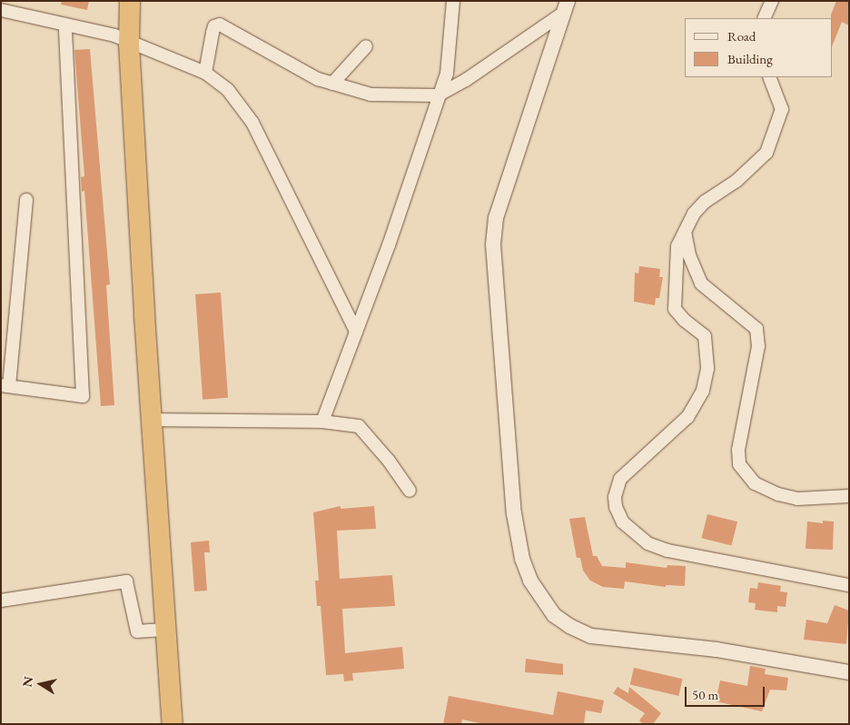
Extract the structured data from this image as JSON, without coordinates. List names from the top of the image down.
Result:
{
  "legend": ["Road", "Building"],
  "scale_bar": "50 m",
  "north": "left"
}
